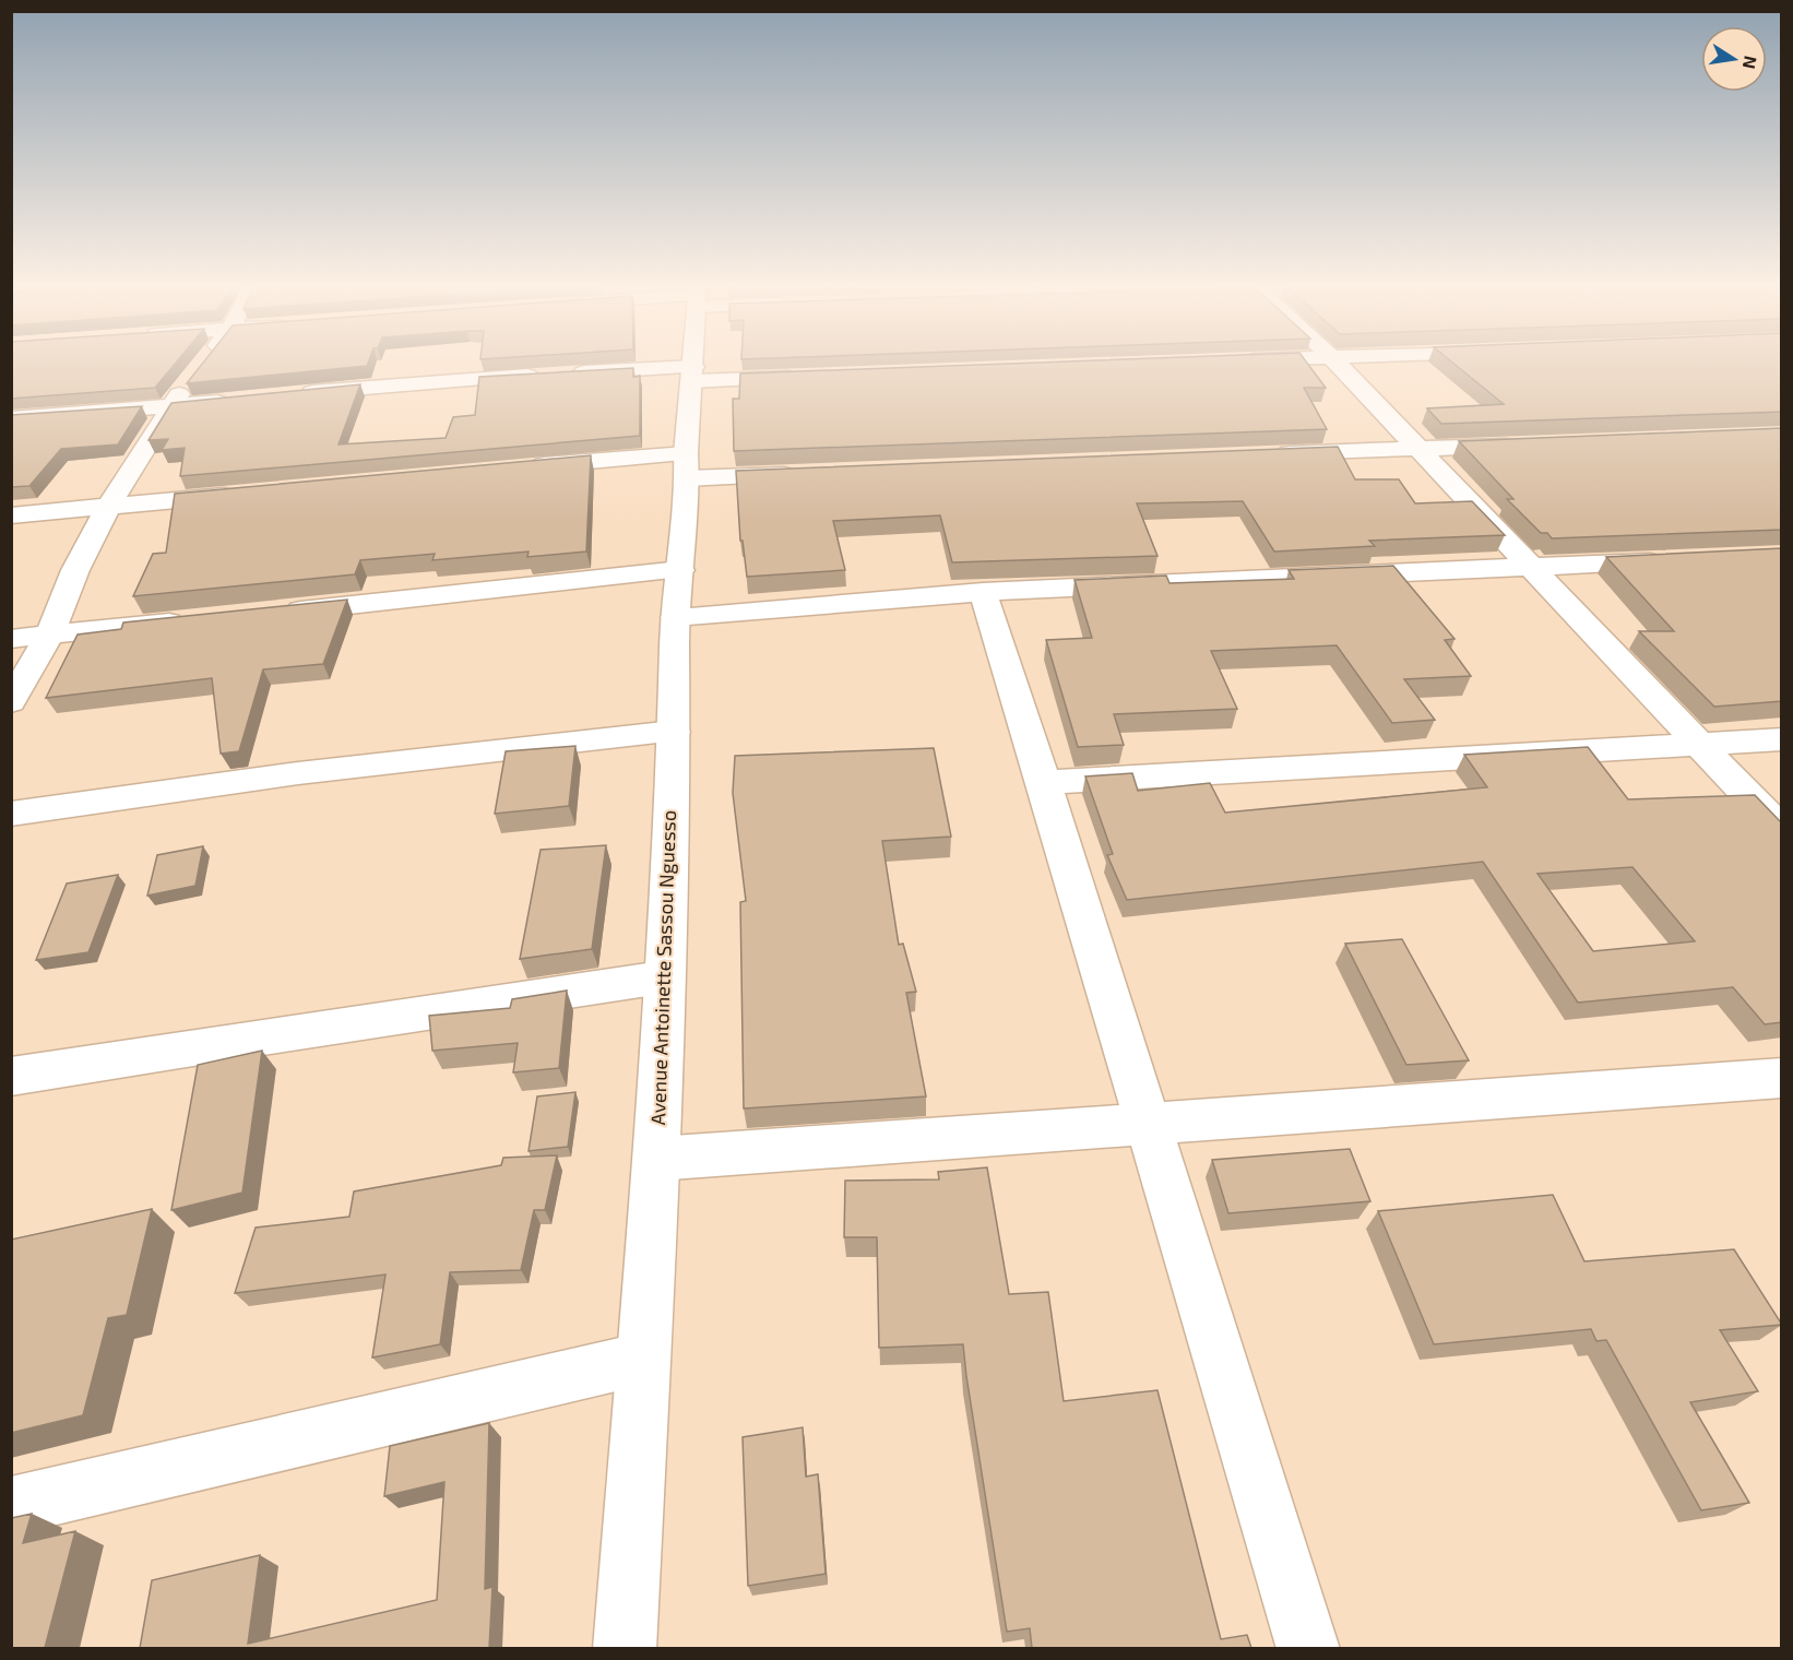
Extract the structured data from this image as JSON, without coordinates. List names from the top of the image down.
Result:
{
  "streets": {
    "street": ["Avenue Antoinette Sassou Nguesso"]
  },
  "north": "right"
}
